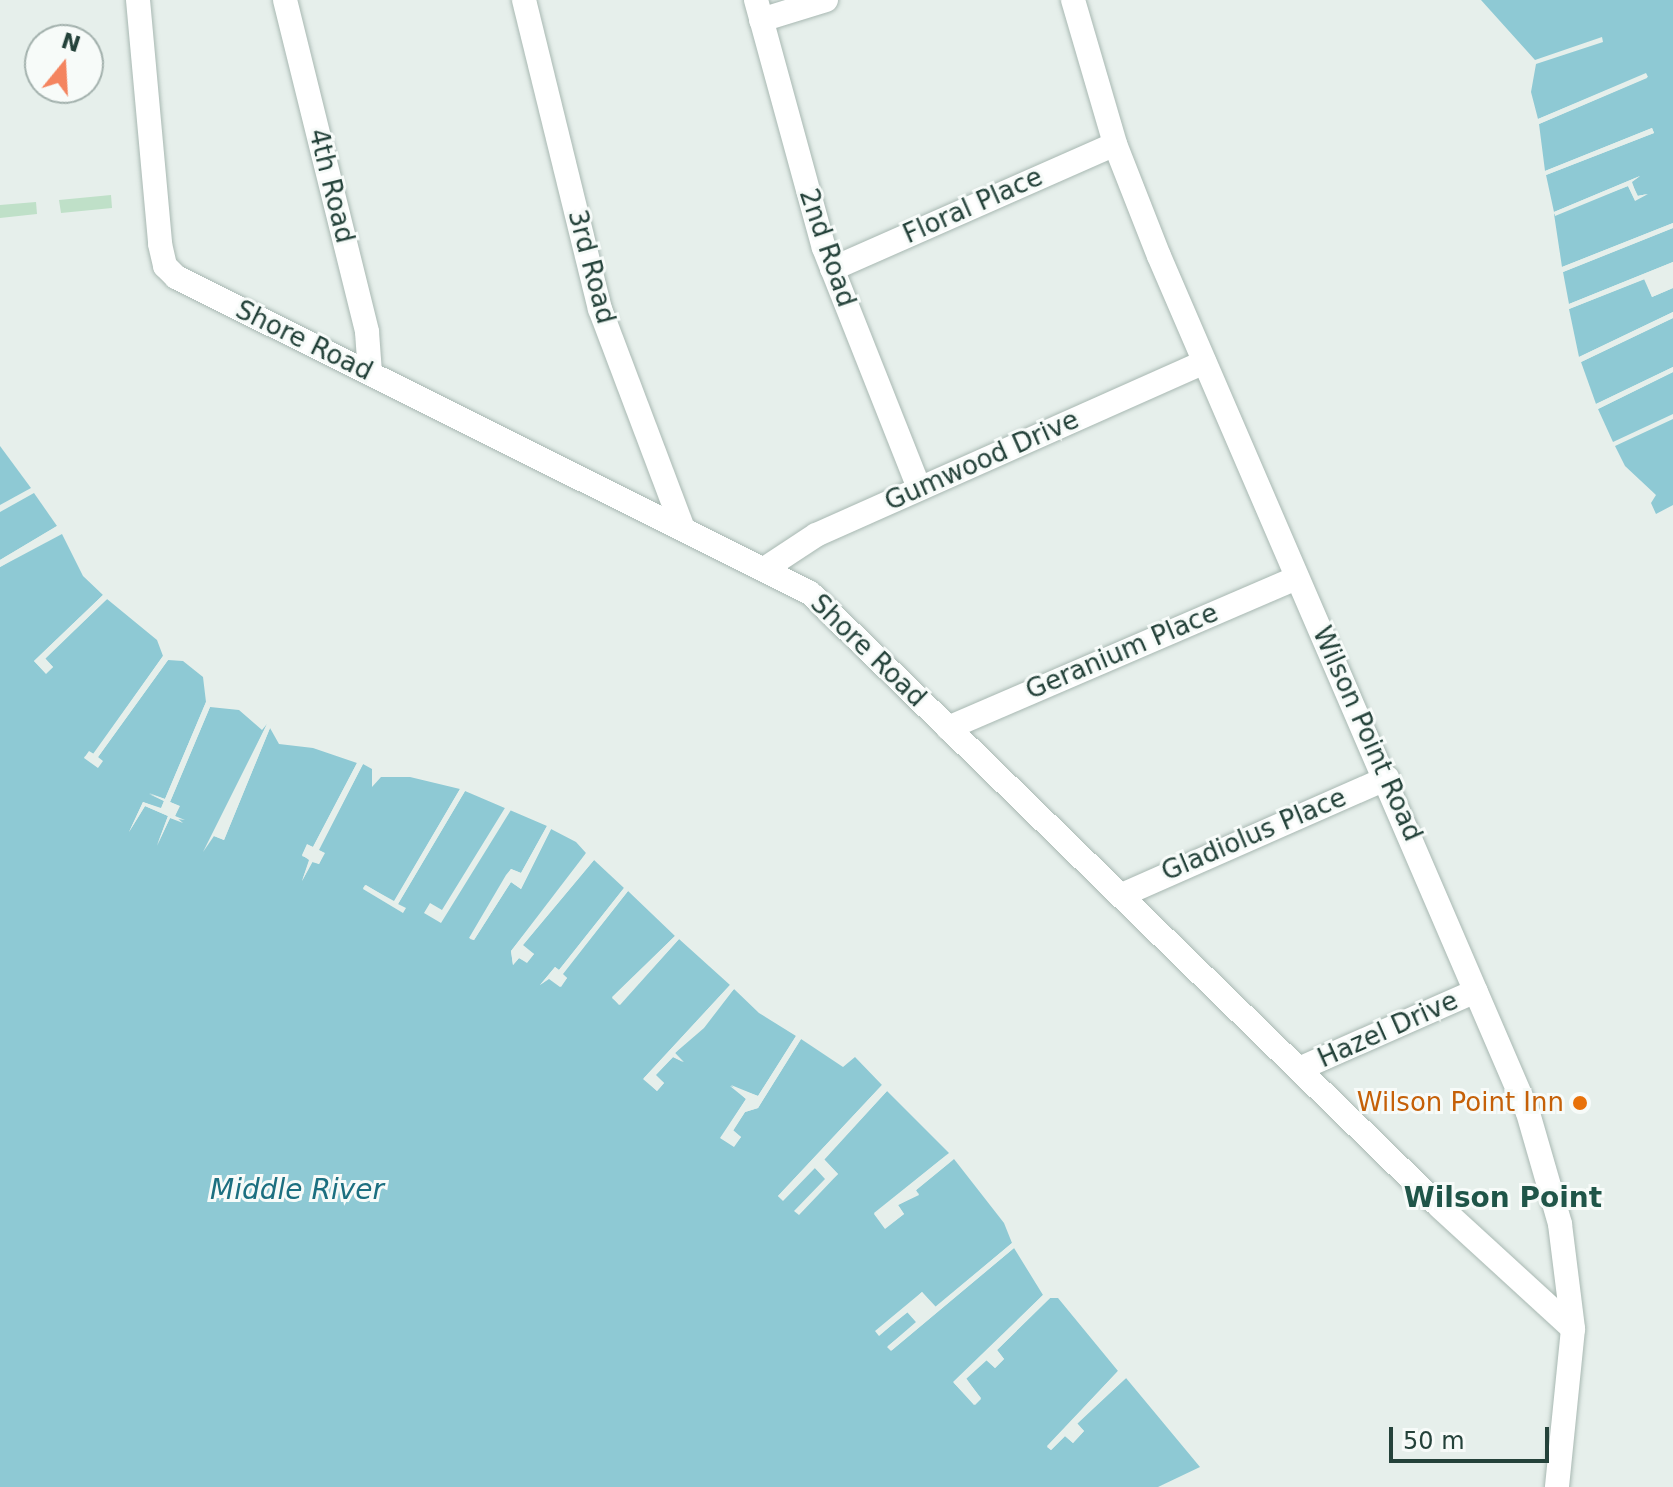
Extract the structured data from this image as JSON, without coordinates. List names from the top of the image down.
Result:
{
  "streets": {
    "street": [
      "4th Road",
      "Floral Place",
      "2nd Road",
      "3rd Road",
      "Shore Road",
      "Gumwood Drive",
      "Geranium Place",
      "Wilson Point Road",
      "Gladiolus Place",
      "Hazel Drive"
    ]
  },
  "crossings": [
    ["4th Road", "Shore Road"],
    ["Floral Place", "2nd Road"],
    ["Floral Place", "Wilson Point Road"],
    ["2nd Road", "Gumwood Drive"],
    ["3rd Road", "Shore Road"],
    ["Shore Road", "Gumwood Drive"],
    ["Shore Road", "Geranium Place"],
    ["Shore Road", "Wilson Point Road"],
    ["Shore Road", "Gladiolus Place"],
    ["Shore Road", "Hazel Drive"],
    ["Gumwood Drive", "Wilson Point Road"],
    ["Geranium Place", "Wilson Point Road"],
    ["Wilson Point Road", "Gladiolus Place"],
    ["Wilson Point Road", "Hazel Drive"]
  ],
  "districts": ["Wilson Point"],
  "water": ["Middle River"],
  "places": ["Wilson Point Inn"],
  "scale_bar": "50 m",
  "north": "top"
}
